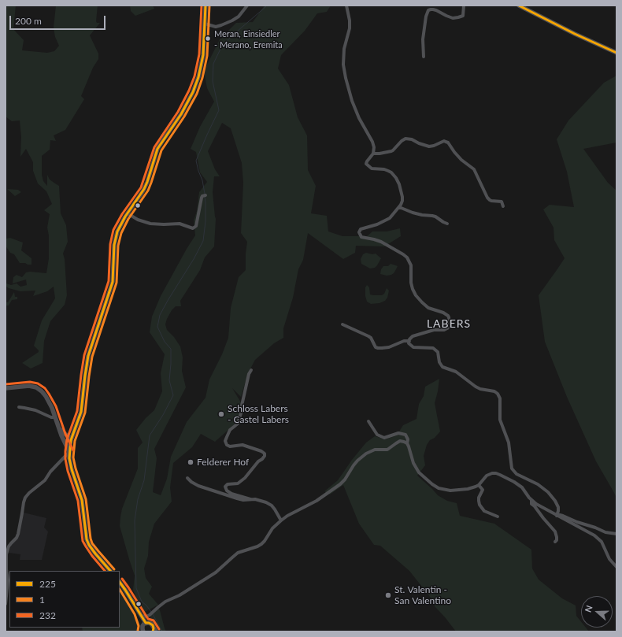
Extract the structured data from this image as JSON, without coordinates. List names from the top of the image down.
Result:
{
  "districts": ["LABERS"],
  "places": [
    "Meran, Einsiedler - Merano, Eremita",
    "Schloss Labers - Castel Labers",
    "Felderer Hof",
    "St. Valentin - San Valentino"
  ],
  "lines": ["transit line 225", "transit line 1", "transit line 232"],
  "legend": ["225", "1", "232"],
  "scale_bar": "200 m",
  "north": "left"
}
